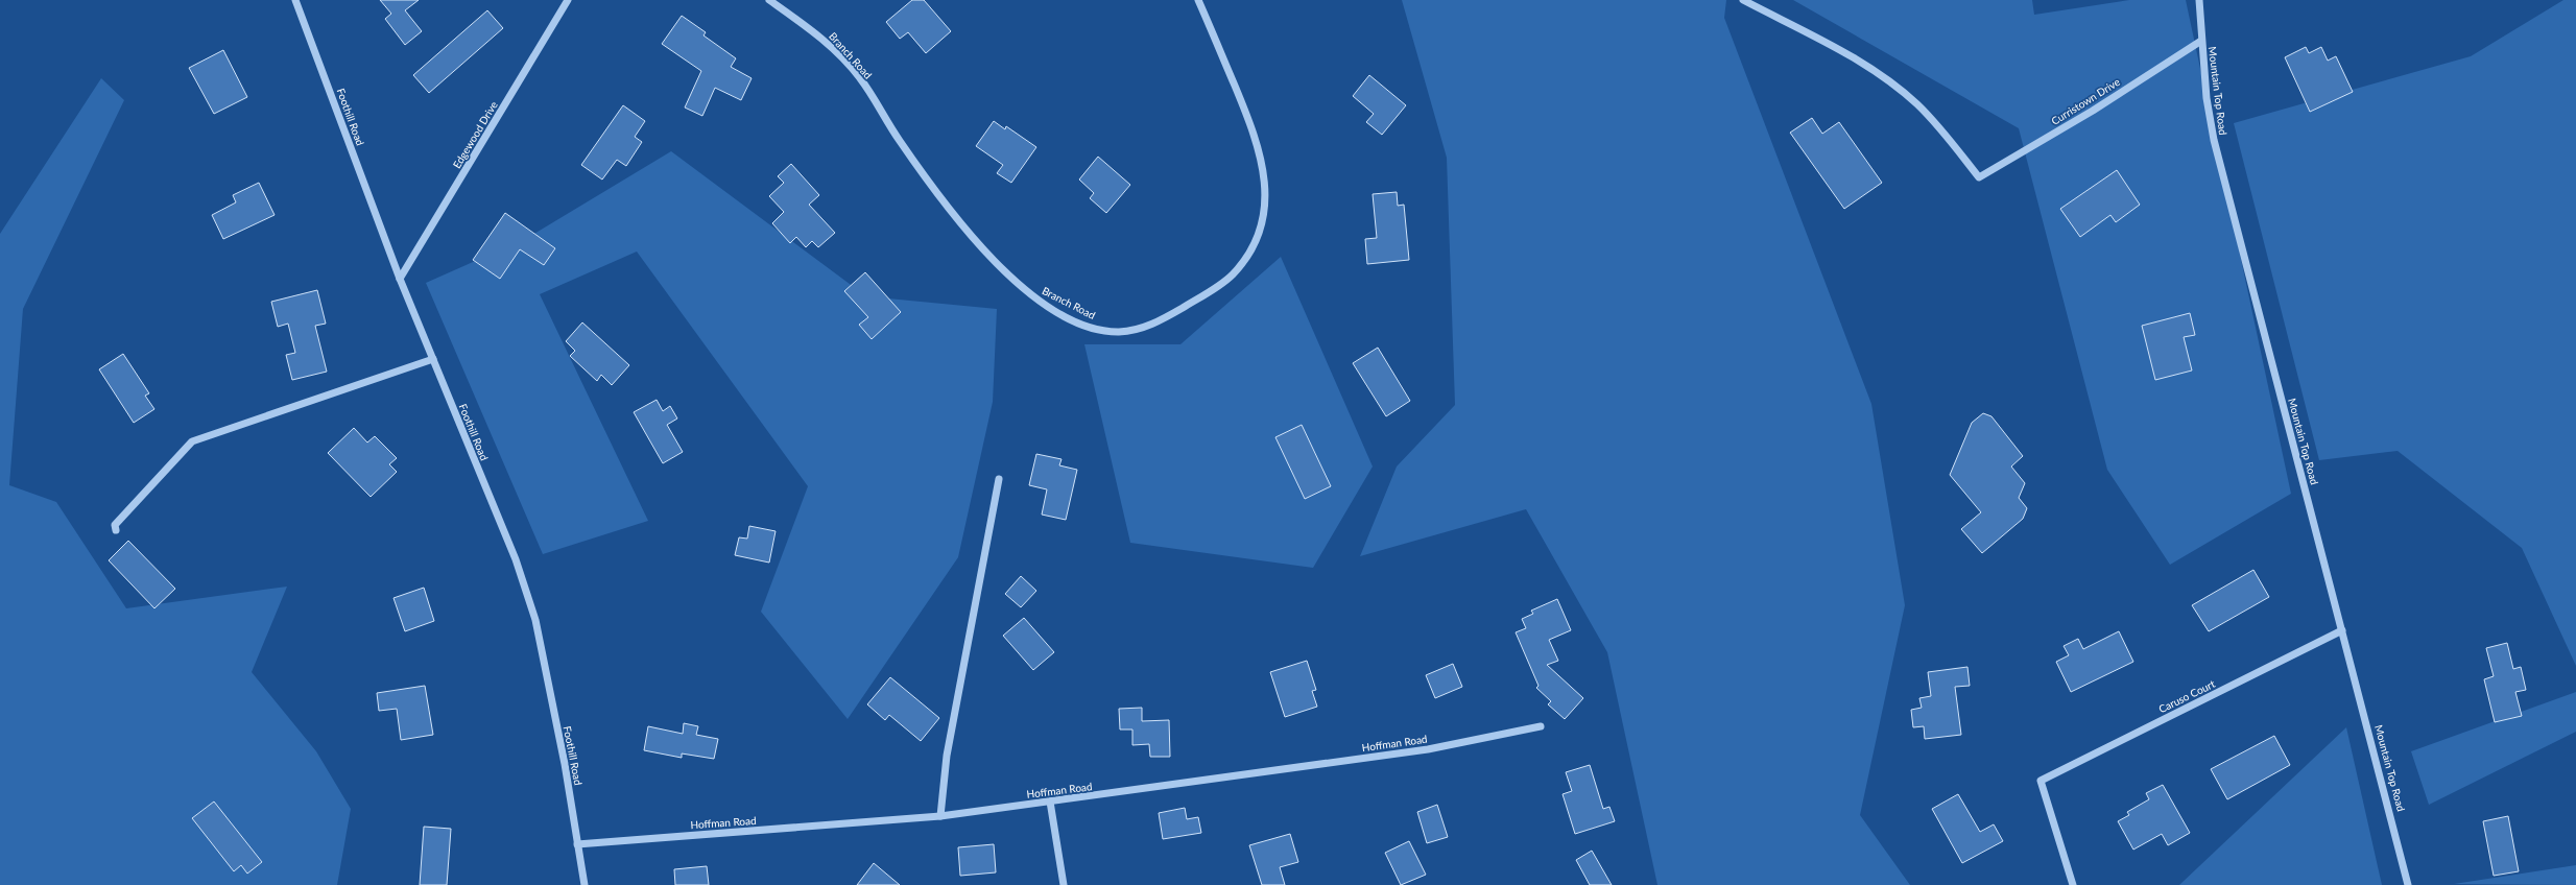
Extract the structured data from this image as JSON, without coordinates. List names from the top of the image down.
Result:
{
  "streets": {
    "street": [
      "Branch Road",
      "Mountain Top Road",
      "Curristown Drive",
      "Foothill Road",
      "Edgewood Drive",
      "Caruso Court",
      "Hoffman Road"
    ]
  },
  "crossings": [
    ["Mountain Top Road", "Curristown Drive"],
    ["Mountain Top Road", "Caruso Court"],
    ["Foothill Road", "Edgewood Drive"],
    ["Foothill Road", "Hoffman Road"]
  ]
}
